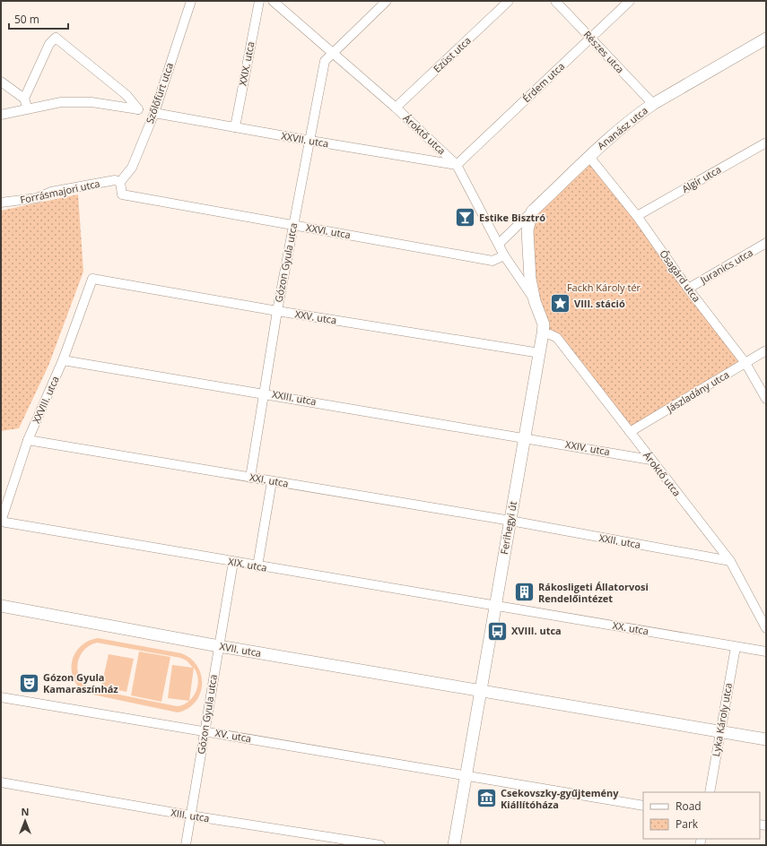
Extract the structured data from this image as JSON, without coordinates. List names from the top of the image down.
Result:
{
  "streets": {
    "street": [
      "Részes utca",
      "Ezüst utca",
      "XXIX. utca",
      "Érdem utca",
      "Szőlőfürt utca",
      "Ananász utca",
      "Ároktő utca",
      "XXVII. utca",
      "Algír utca",
      "Forrásmajori utca",
      "XXVI. utca",
      "Gózon Gyula utca",
      "Juranics utca",
      "Ősagárd utca",
      "XXV. utca",
      "Jászladány utca",
      "XXIII. utca",
      "XXVIII. utca",
      "XXIV. utca",
      "XXI. utca",
      "Ferihegyi út",
      "XXII. utca",
      "XIX. utca",
      "XX. utca",
      "XVII. utca",
      "Lyka Károly utca",
      "XV. utca",
      "XIII. utca"
    ]
  },
  "crossings": [
    ["Részes utca", "Érdem utca"],
    ["Részes utca", "Ananász utca"],
    ["Ezüst utca", "Ároktő utca"],
    ["XXIX. utca", "XXVII. utca"],
    ["Érdem utca", "Ároktő utca"],
    ["Érdem utca", "XXVII. utca"],
    ["Szőlőfürt utca", "XXVII. utca"],
    ["Szőlőfürt utca", "Forrásmajori utca"],
    ["Szőlőfürt utca", "XXVI. utca"],
    ["Ananász utca", "Ároktő utca"],
    ["Ananász utca", "Ősagárd utca"],
    ["Ananász utca", "Ferihegyi út"],
    ["Ároktő utca", "XXVII. utca"],
    ["Ároktő utca", "XXVI. utca"],
    ["Ároktő utca", "Gózon Gyula utca"],
    ["Ároktő utca", "Jászladány utca"],
    ["Ároktő utca", "XXIV. utca"],
    ["Ároktő utca", "Ferihegyi út"],
    ["Ároktő utca", "XXII. utca"],
    ["XXVII. utca", "Gózon Gyula utca"],
    ["Algír utca", "Ősagárd utca"],
    ["Forrásmajori utca", "XXVI. utca"],
    ["XXVI. utca", "Gózon Gyula utca"],
    ["Gózon Gyula utca", "XXV. utca"],
    ["Gózon Gyula utca", "XXIII. utca"],
    ["Gózon Gyula utca", "XXI. utca"],
    ["Gózon Gyula utca", "XIX. utca"],
    ["Gózon Gyula utca", "XVII. utca"],
    ["Gózon Gyula utca", "XV. utca"],
    ["Gózon Gyula utca", "XIII. utca"],
    ["Juranics utca", "Ősagárd utca"],
    ["Ősagárd utca", "Jászladány utca"],
    ["XXV. utca", "XXVIII. utca"],
    ["XXV. utca", "Ferihegyi út"],
    ["XXIII. utca", "XXVIII. utca"],
    ["XXIII. utca", "XXIV. utca"],
    ["XXIII. utca", "Ferihegyi út"],
    ["XXVIII. utca", "XXI. utca"],
    ["XXVIII. utca", "XIX. utca"],
    ["XXIV. utca", "Ferihegyi út"],
    ["XXI. utca", "Ferihegyi út"],
    ["XXI. utca", "XXII. utca"],
    ["Ferihegyi út", "XXII. utca"],
    ["Ferihegyi út", "XIX. utca"],
    ["Ferihegyi út", "XX. utca"],
    ["Ferihegyi út", "XVII. utca"],
    ["Ferihegyi út", "XV. utca"],
    ["XIX. utca", "XX. utca"],
    ["XX. utca", "Lyka Károly utca"]
  ],
  "parks": ["Fackh Károly tér"],
  "places": {
    "bar": ["Estike Bisztró"],
    "place": ["VIII. stáció"],
    "building": ["Rákosligeti Állatorvosi Rendelőintézet"],
    "bus stop": ["XVIII. utca"],
    "theatre": ["Gózon Gyula Kamaraszínház"],
    "museum": ["Csekovszky-gyűjtemény Kiállítóháza"]
  },
  "legend": ["Road", "Park"],
  "scale_bar": "50 m",
  "north": "top"
}
